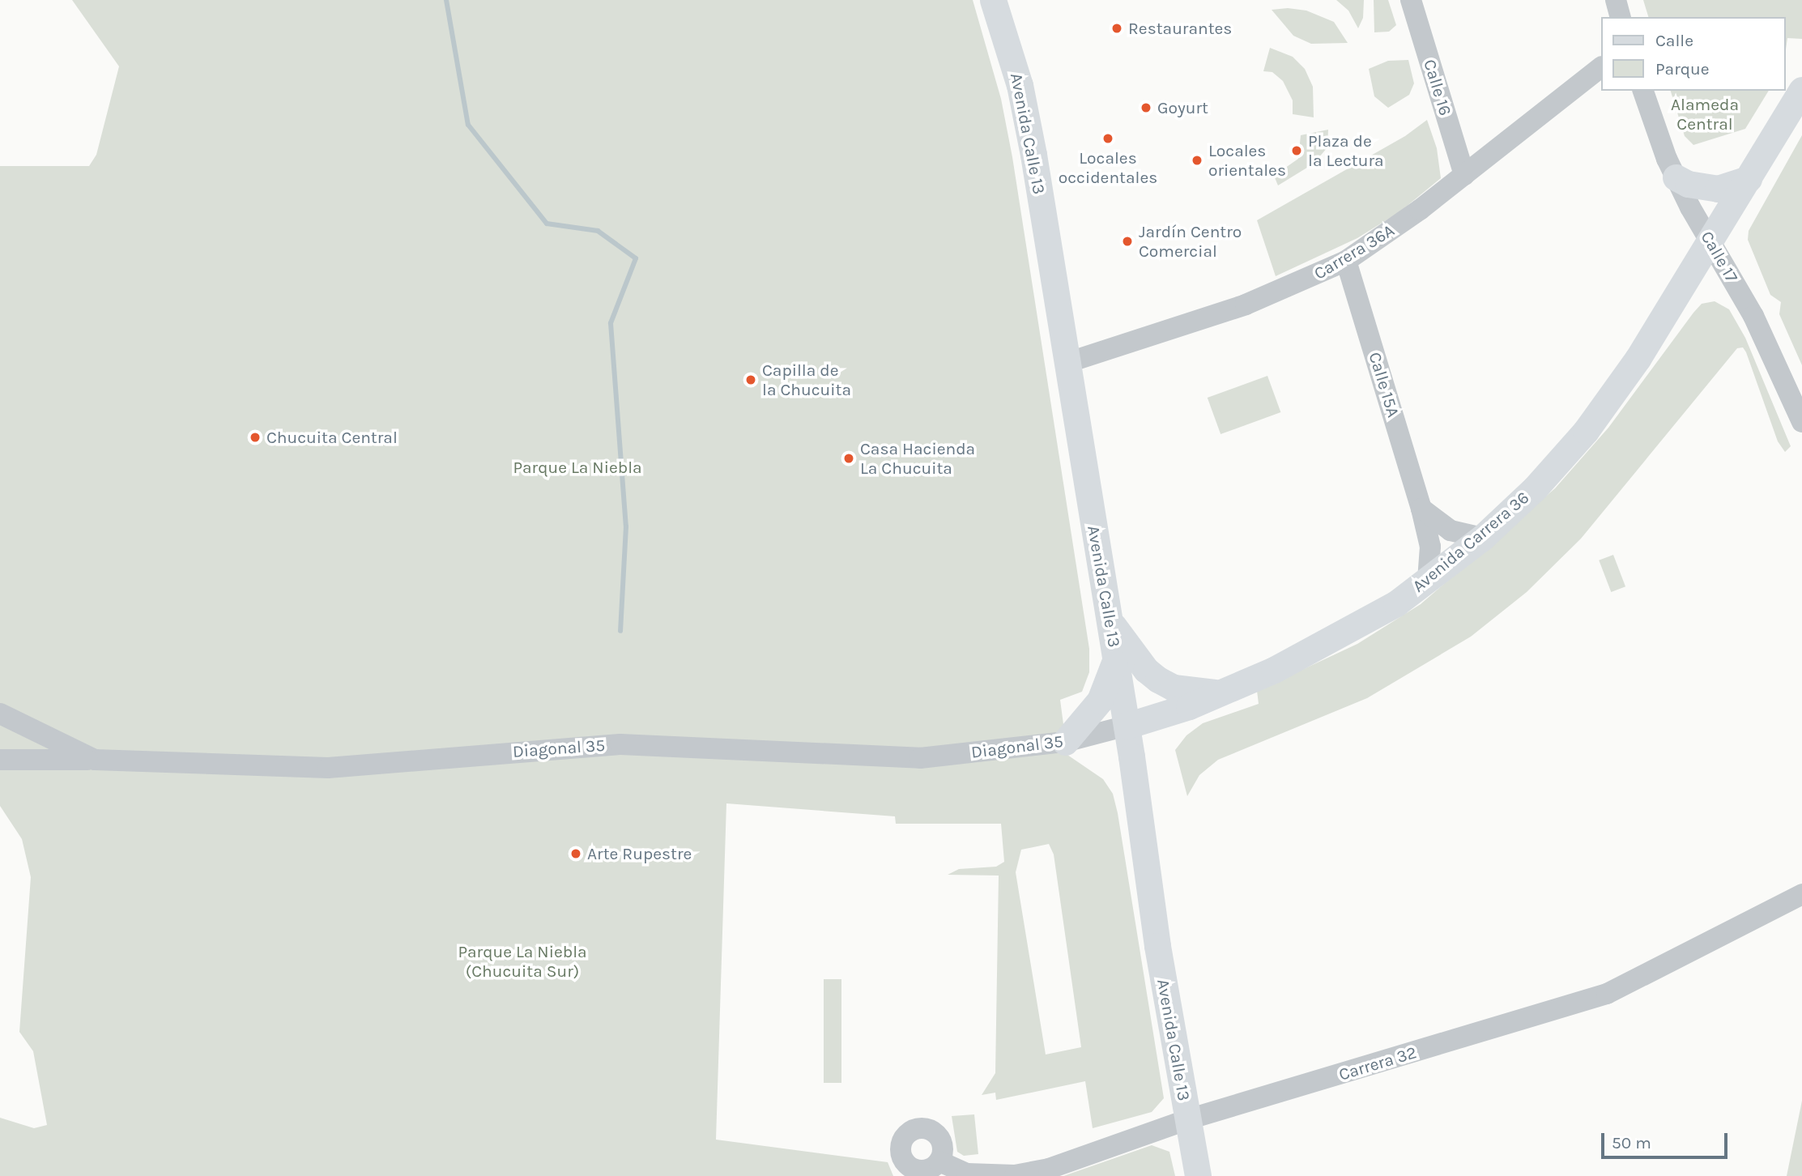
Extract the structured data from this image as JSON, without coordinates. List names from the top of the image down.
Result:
{
  "streets": {
    "main road": ["Avenida Calle 13", "Avenida Carrera 36"],
    "street": [
      "Calle 16",
      "Carrera 36A",
      "Calle 17",
      "Calle 15A",
      "Diagonal 35",
      "Carrera 32"
    ]
  },
  "crossings": [
    ["Calle 16", "Carrera 36A"],
    ["Avenida Calle 13", "Carrera 36A"],
    ["Avenida Calle 13", "Avenida Carrera 36"],
    ["Avenida Calle 13", "Diagonal 35"],
    ["Avenida Calle 13", "Carrera 32"],
    ["Carrera 36A", "Calle 15A"],
    ["Calle 17", "Avenida Carrera 36"],
    ["Calle 15A", "Avenida Carrera 36"],
    ["Avenida Carrera 36", "Diagonal 35"]
  ],
  "parks": ["Alameda Central", "Parque La Niebla", "Parque La Niebla (Chucuita Sur)"],
  "places": [
    "Restaurantes",
    "Goyurt",
    "Locales occidentales",
    "Plaza de la Lectura",
    "Locales orientales",
    "Jardín Centro Comercial",
    "Capilla de la Chucuita",
    "Chucuita Central",
    "Casa Hacienda La Chucuita",
    "Arte Rupestre"
  ],
  "legend": ["Calle", "Parque"],
  "scale_bar": "50 m"
}
